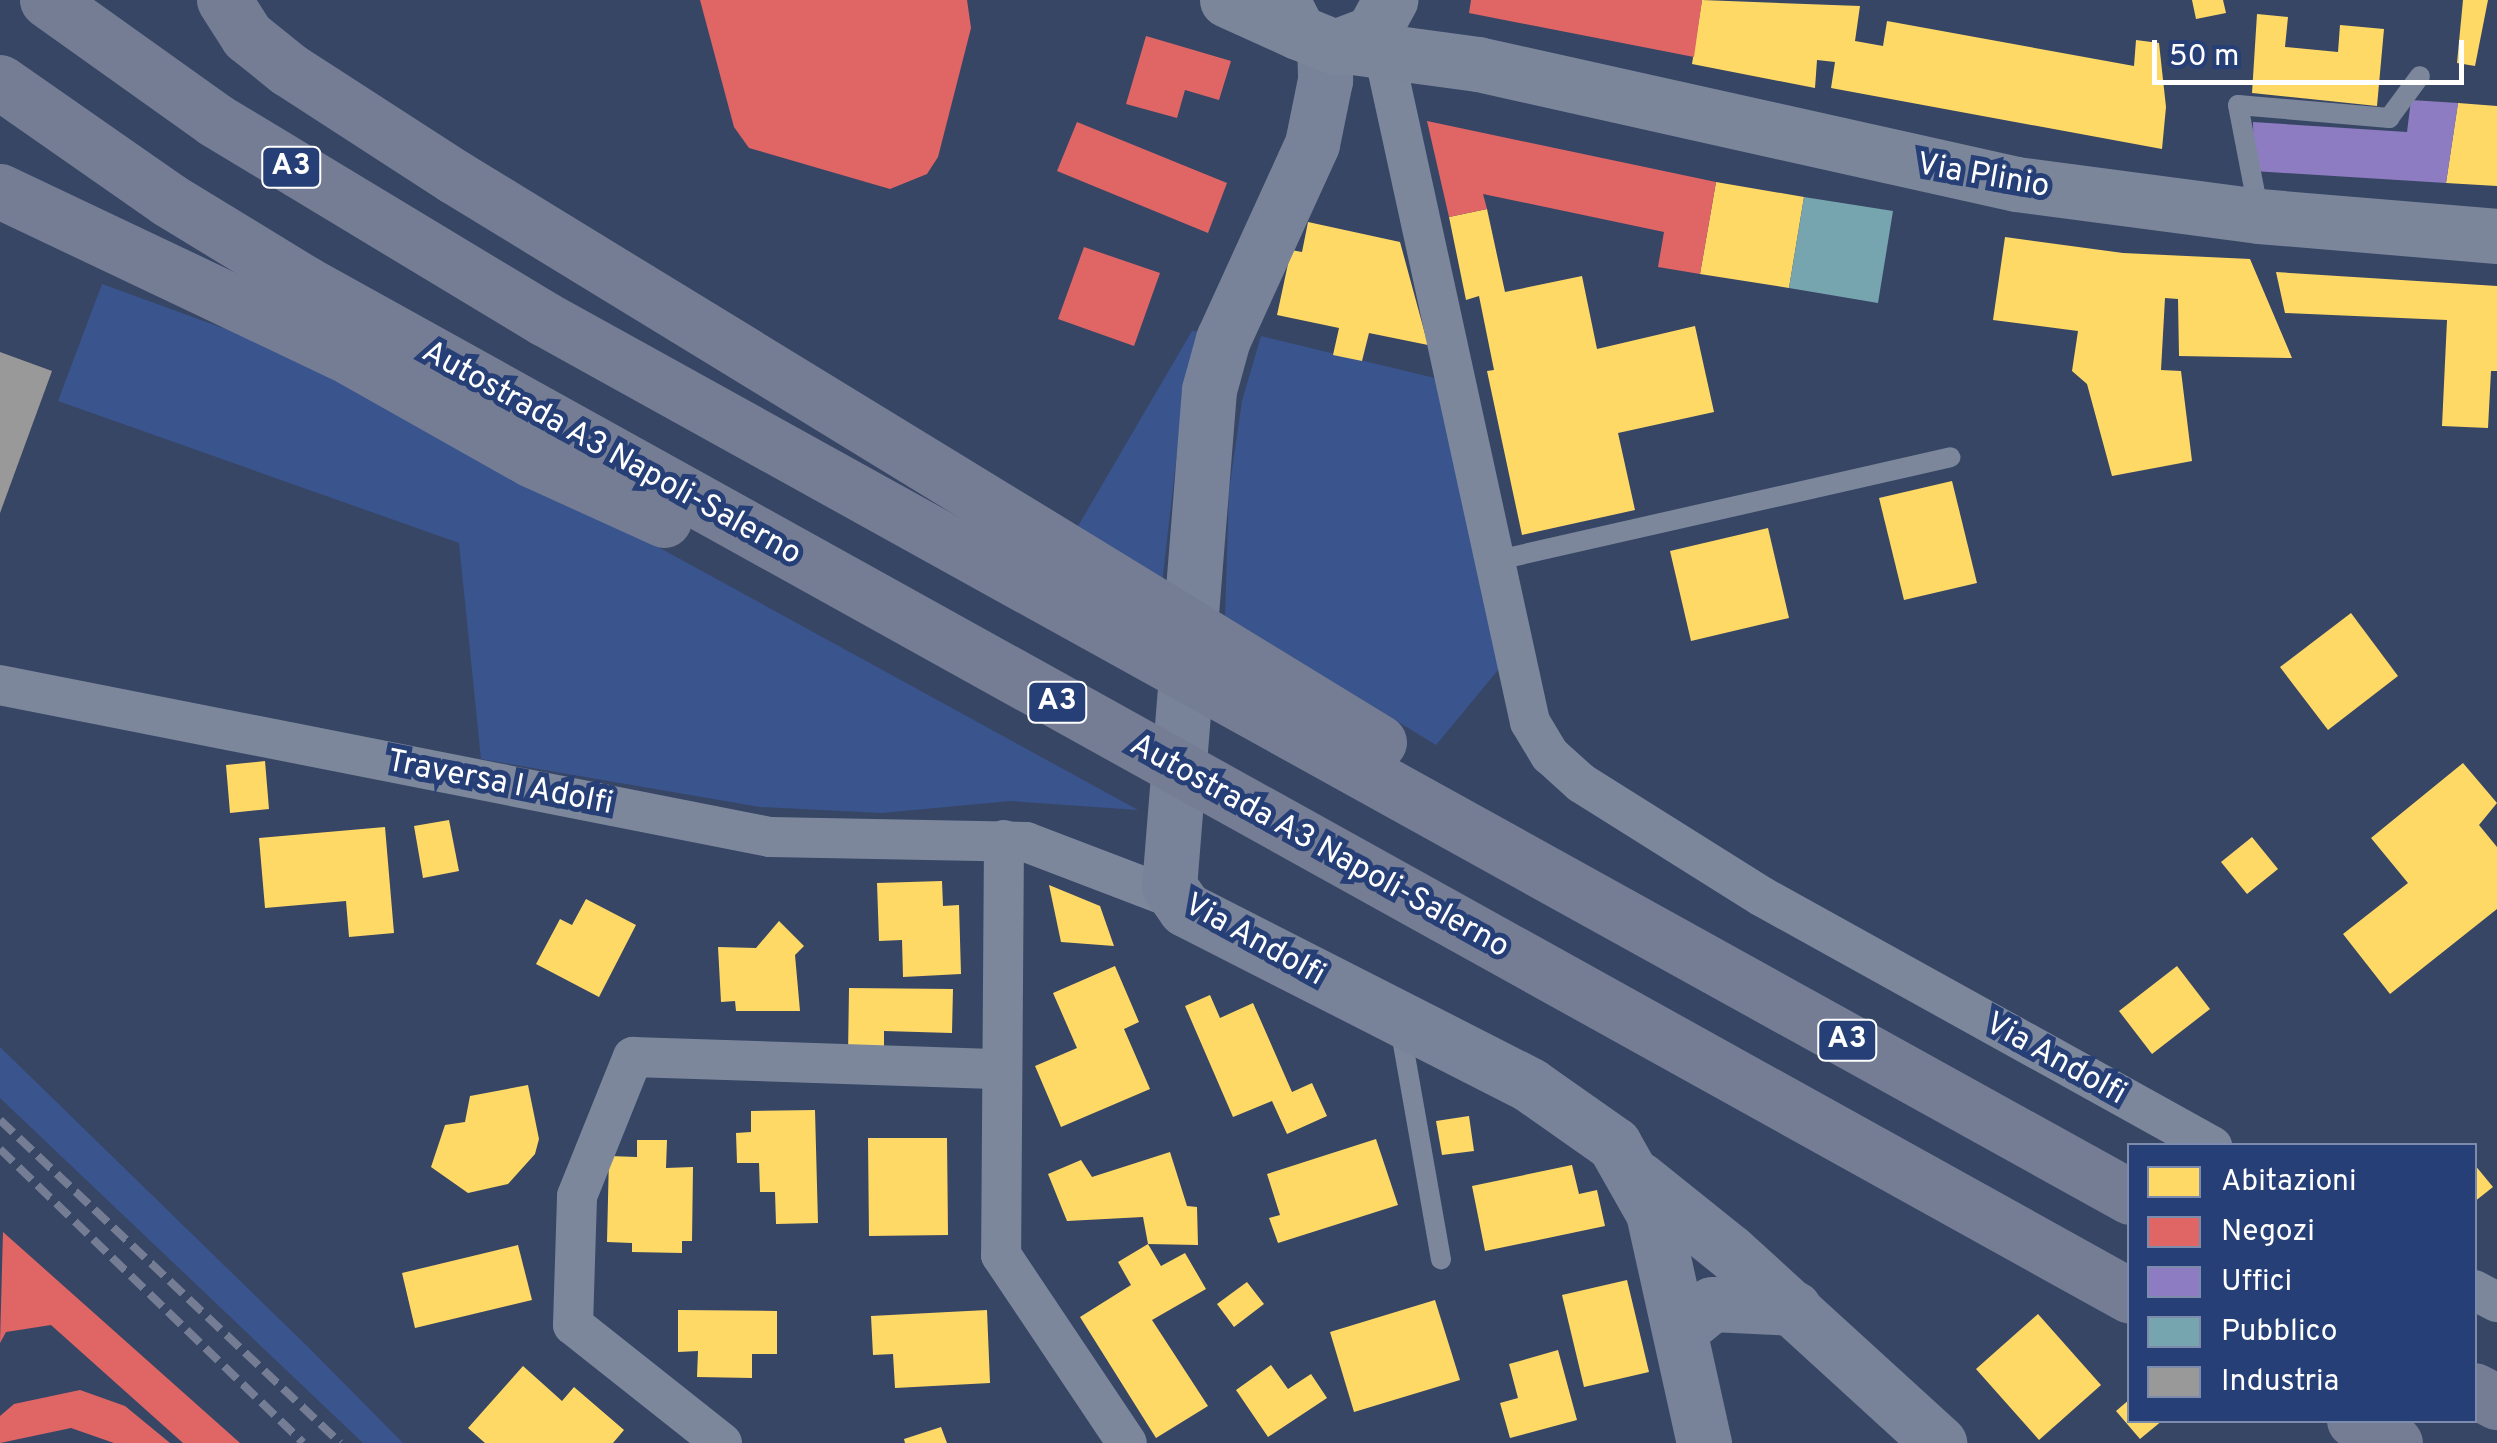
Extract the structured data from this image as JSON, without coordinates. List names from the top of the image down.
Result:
{
  "streets": {
    "highway": ["A3", "Autostrada A3 Napoli-Salerno"],
    "main road": ["Via Plinio"],
    "street": ["Traversa I Adolfi", "Via Andolfi"]
  },
  "crossings": [
    ["Via Plinio", "Via Andolfi"],
    ["Traversa I Adolfi", "Via Andolfi"]
  ],
  "legend": [
    "Abitazioni",
    "Negozi",
    "Uffici",
    "Pubblico",
    "Industria"
  ],
  "scale_bar": "50 m"
}
